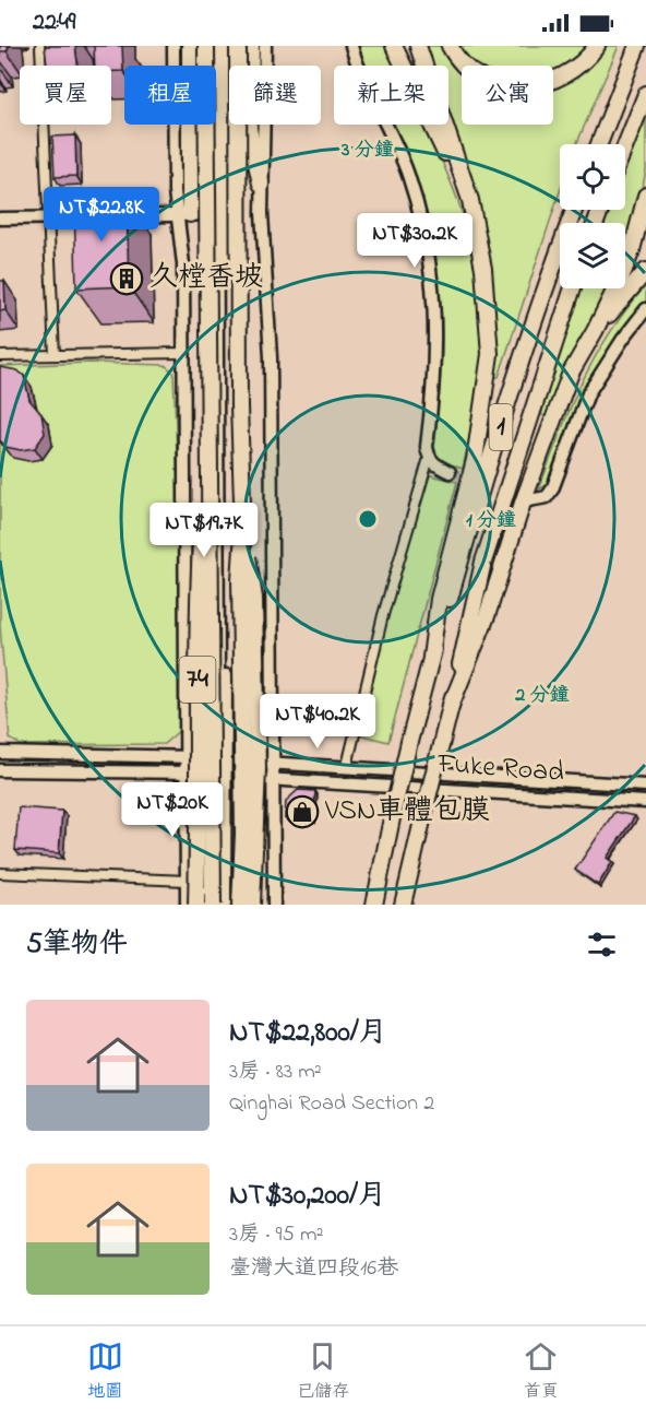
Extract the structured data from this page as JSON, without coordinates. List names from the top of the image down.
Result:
{
  "streets": {
    "highway": ["1", "74"],
    "street": ["Fuke Road"]
  },
  "places": {
    "building": ["久樘香坡"],
    "shop": ["VSN車體包膜"]
  },
  "page": {
    "status": "22:49",
    "chip": [
      "買屋",
      "租屋",
      "篩選",
      "新上架",
      "公寓"
    ],
    "price": [
      "NT$22.8K",
      "NT$30.2K",
      "NT$19.7K",
      "NT$40.2K",
      "NT$20K"
    ],
    "heading": "5筆物件",
    "list": [
      {
        "name": "NT$22,800/月",
        "note": "3房 · 83 m² · Qinghai Road Section 2"
      },
      {
        "name": "NT$30,200/月",
        "note": "3房 · 95 m² · 臺灣大道四段16巷"
      }
    ],
    "tabs": ["地圖", "已儲存", "首頁"]
  },
  "rings": ["3 分鐘", "1 分鐘", "2 分鐘"]
}
